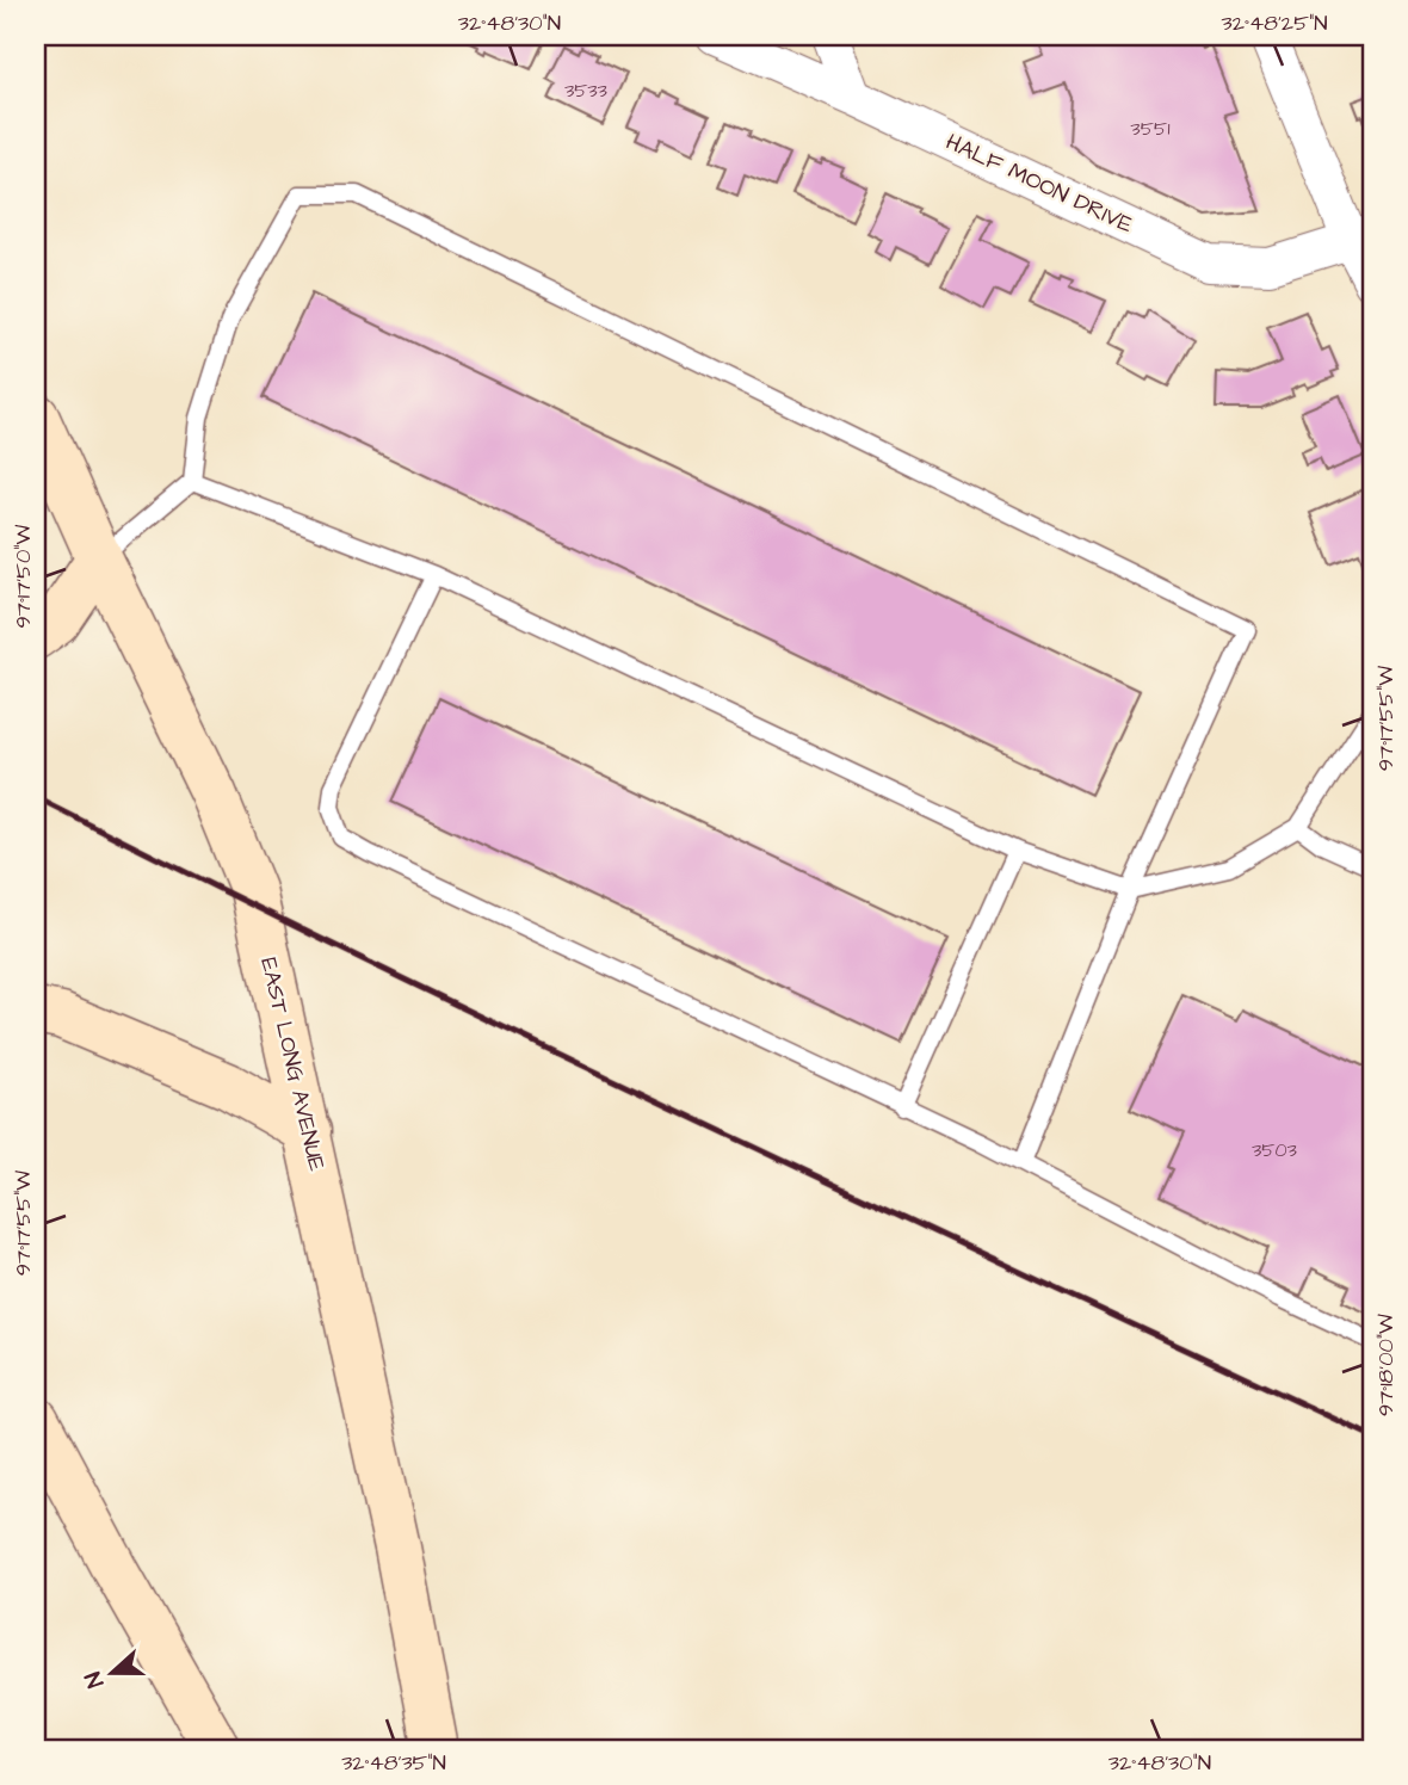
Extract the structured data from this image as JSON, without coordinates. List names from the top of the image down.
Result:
{
  "streets": {
    "main road": ["EAST LONG AVENUE"],
    "street": ["HALF MOON DRIVE"]
  },
  "house_numbers": ["3533", "3551", "3503"],
  "north": "left",
  "coordinates": [
    "32°48'30\"N",
    "32°48'25\"N",
    "97°17'50\"W",
    "97°17'55\"W",
    "97°18'00\"W",
    "32°48'35\"N"
  ]
}
